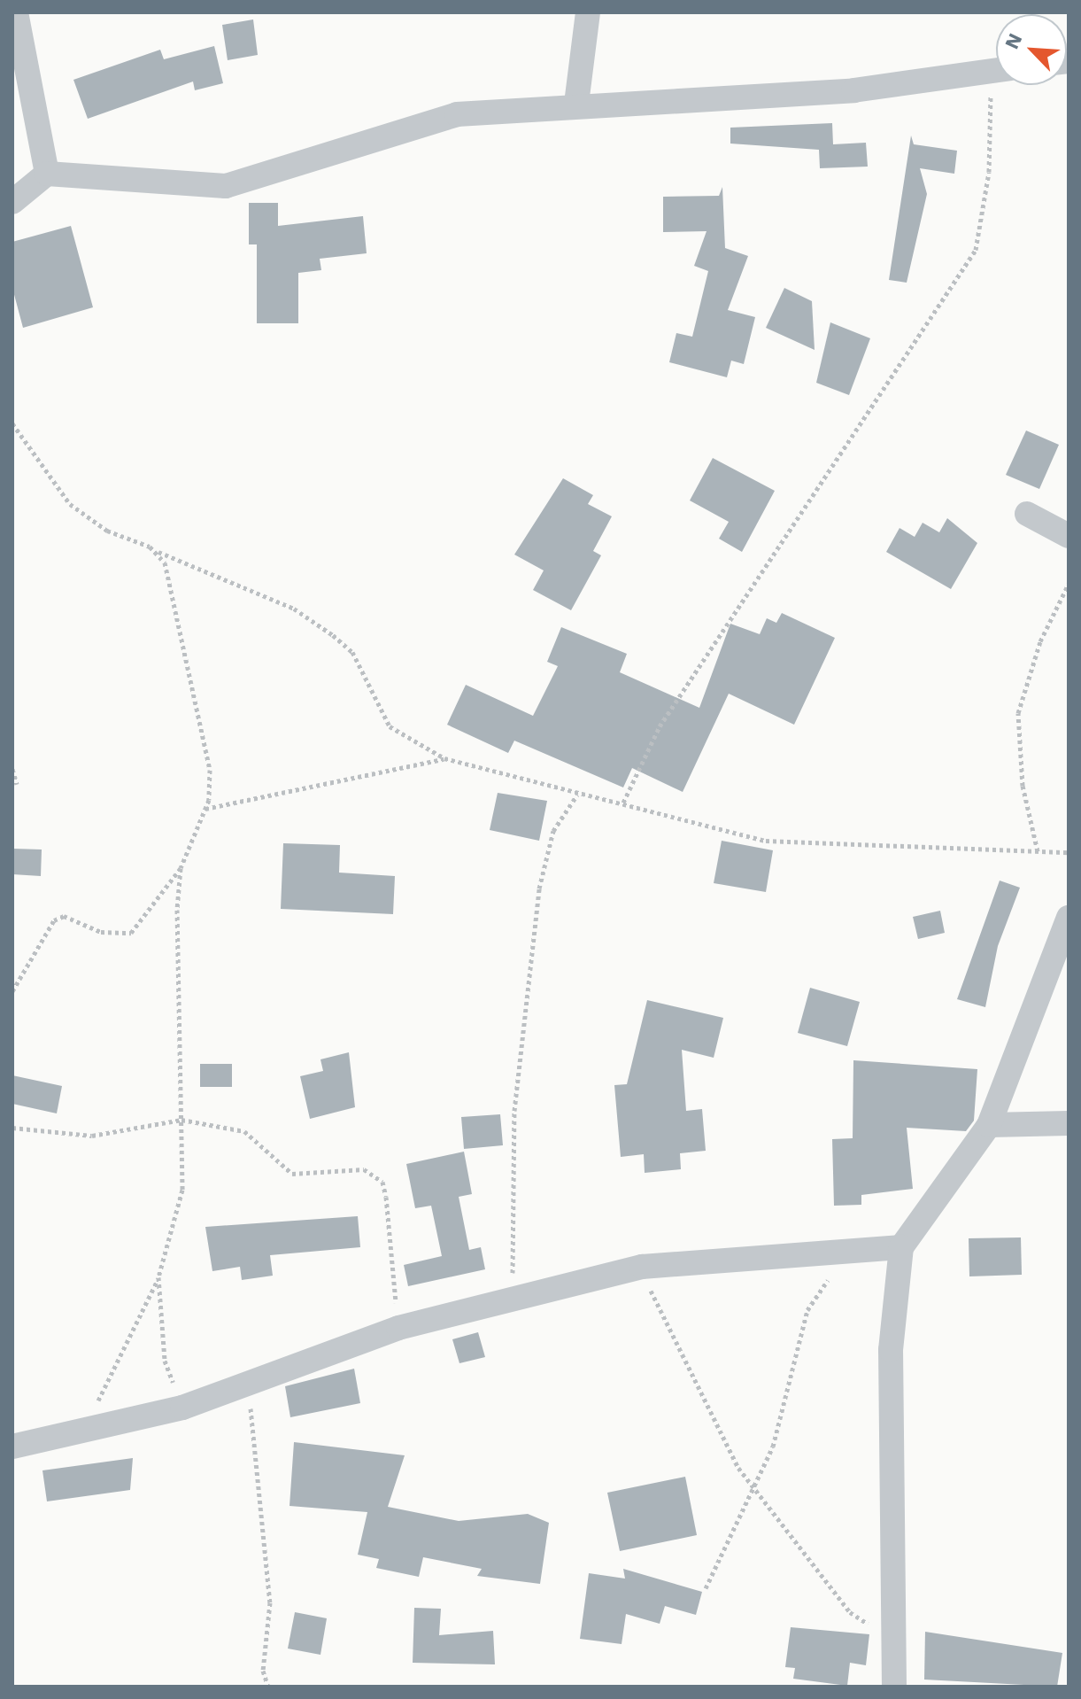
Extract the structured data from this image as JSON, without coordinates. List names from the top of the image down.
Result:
{
  "north": "top left"
}
